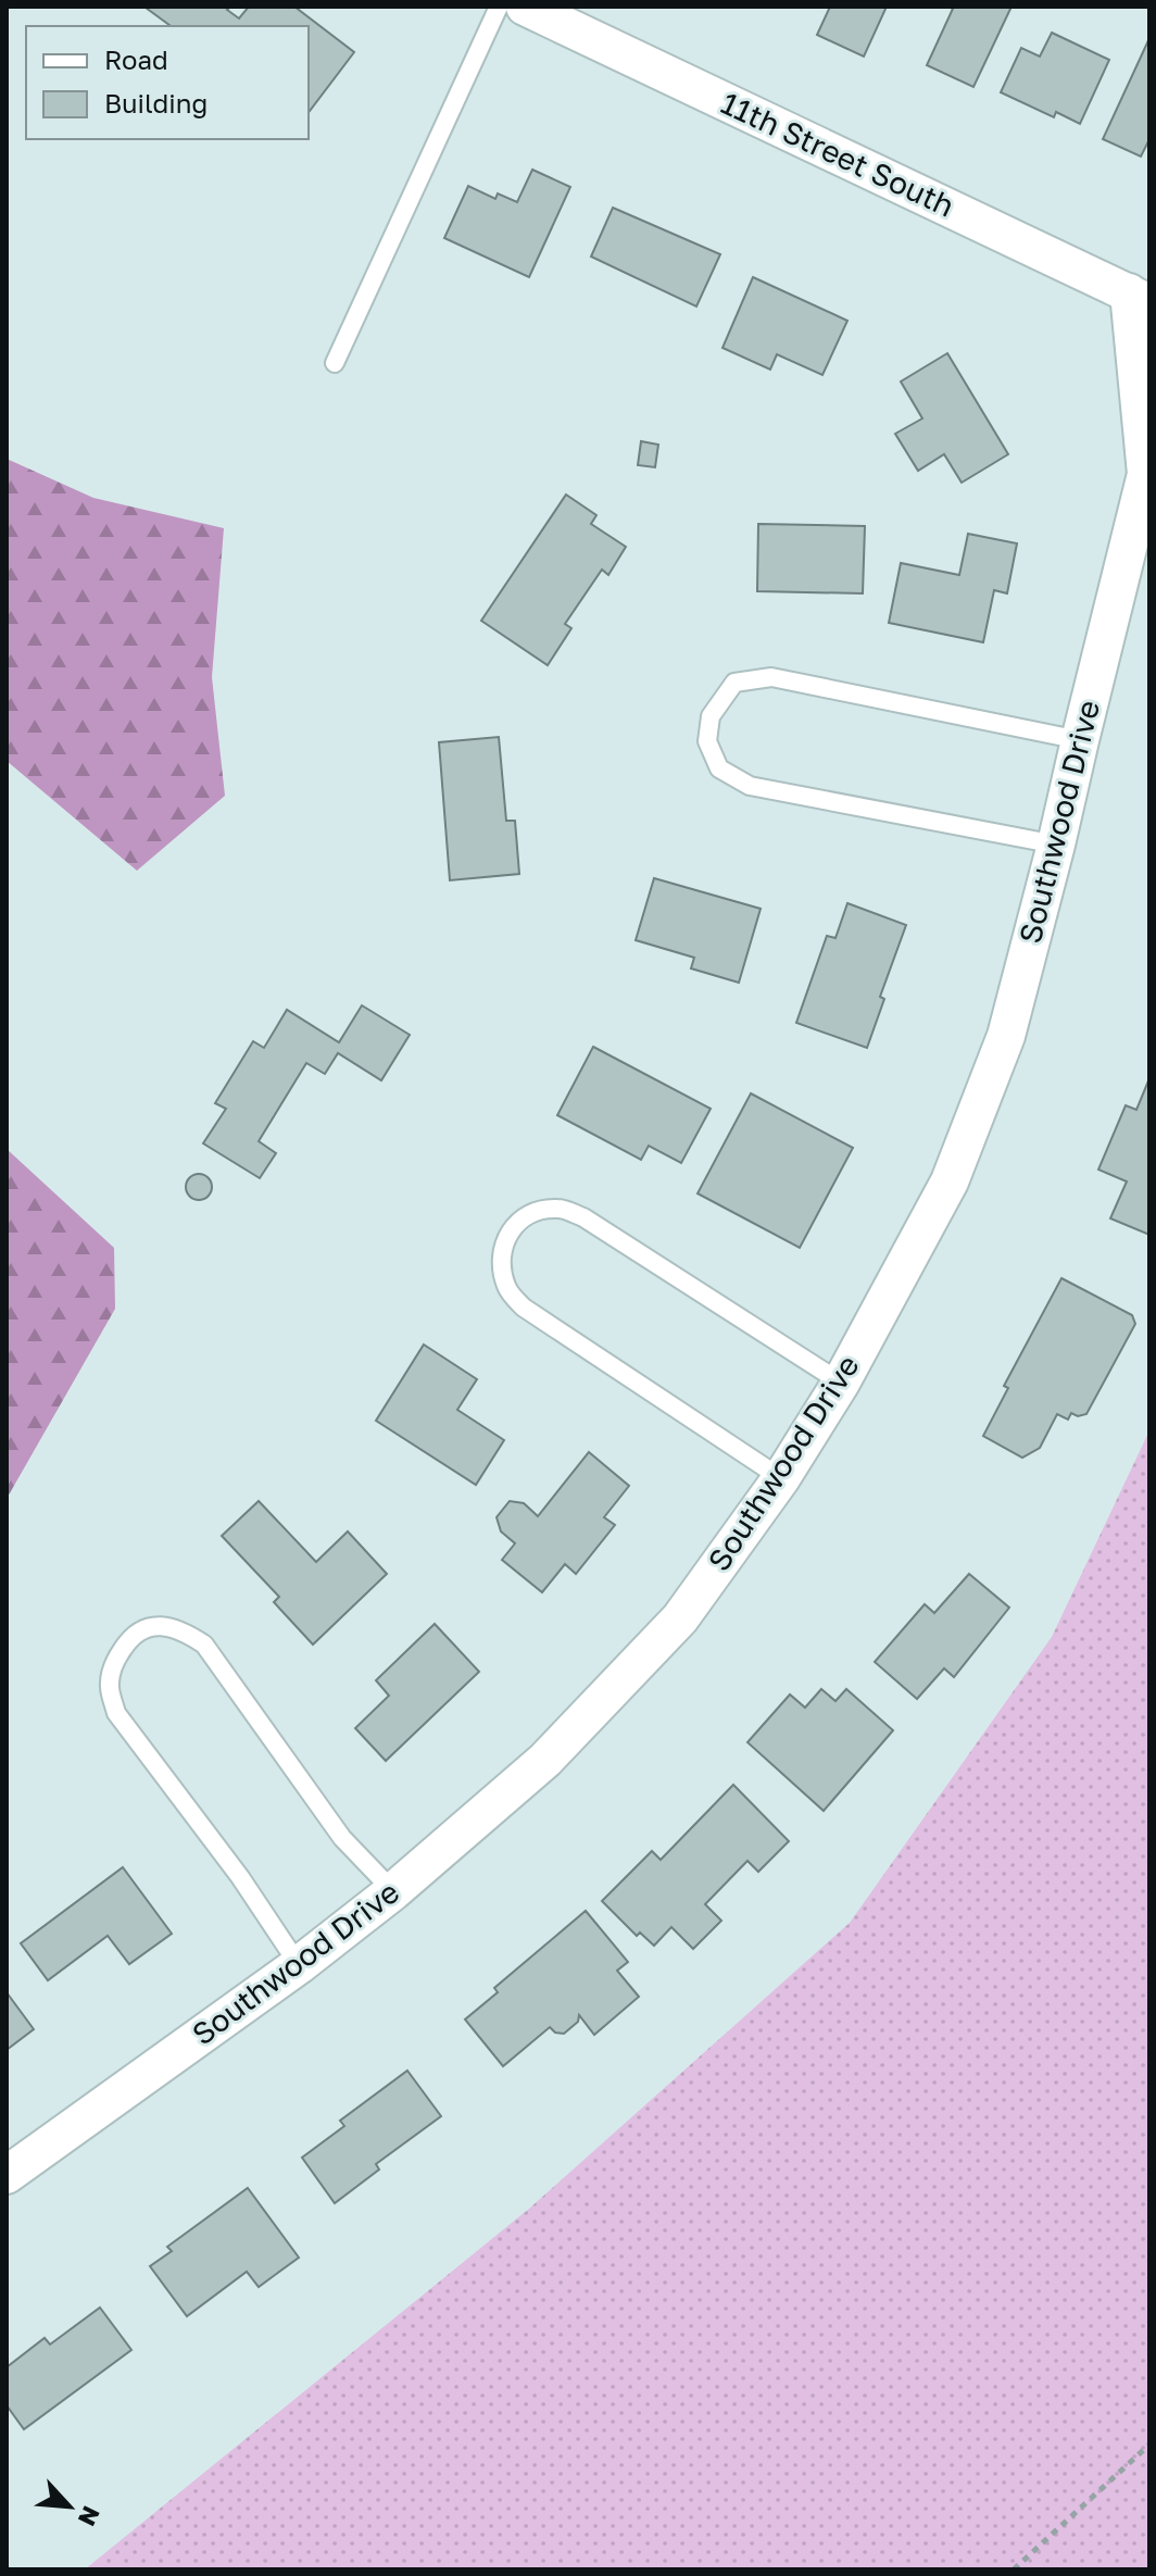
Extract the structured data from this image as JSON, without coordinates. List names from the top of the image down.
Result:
{
  "streets": {
    "street": ["11th Street South", "Southwood Drive"]
  },
  "crossings": [
    ["11th Street South", "Southwood Drive"]
  ],
  "legend": ["Road", "Building"],
  "north": "bottom right"
}
